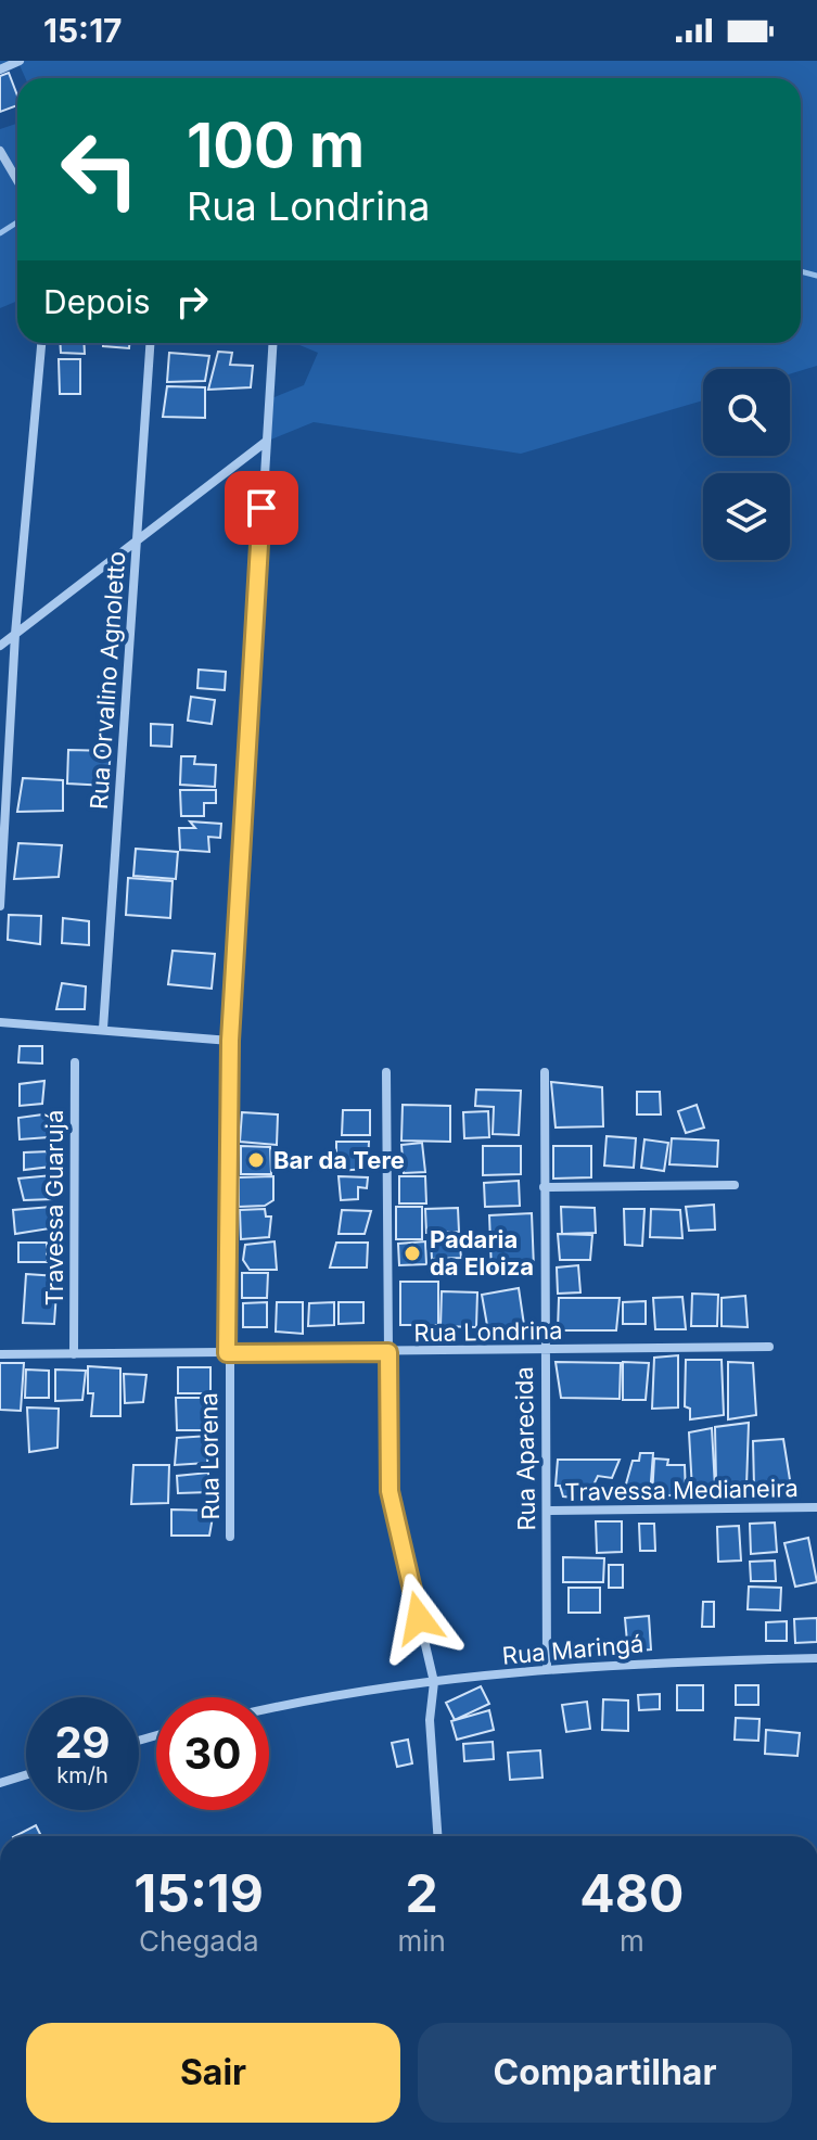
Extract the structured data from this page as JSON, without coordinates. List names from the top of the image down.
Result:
{
  "streets": {
    "street": [
      "Rua Orvalino Agnoletto",
      "Travessa Guarujá",
      "Rua Londrina",
      "Rua Aparecida",
      "Rua Lorena",
      "Travessa Medianeira",
      "Rua Maringá"
    ]
  },
  "crossings": [
    ["Travessa Guarujá", "Rua Londrina"],
    ["Rua Londrina", "Rua Aparecida"],
    ["Rua Londrina", "Rua Lorena"],
    ["Rua Aparecida", "Travessa Medianeira"],
    ["Rua Aparecida", "Rua Maringá"]
  ],
  "places": ["Bar da Tere", "Padaria da Eloiza"],
  "page": {
    "status": "15:17",
    "turn": ["100 m", "Rua Londrina"],
    "then": "Depois",
    "speed": "29 km/h",
    "limit": "30",
    "eta": [
      "15:19",
      "Chegada",
      "2",
      "min",
      "480",
      "m"
    ],
    "buttons": ["Sair", "Compartilhar"]
  }
}
